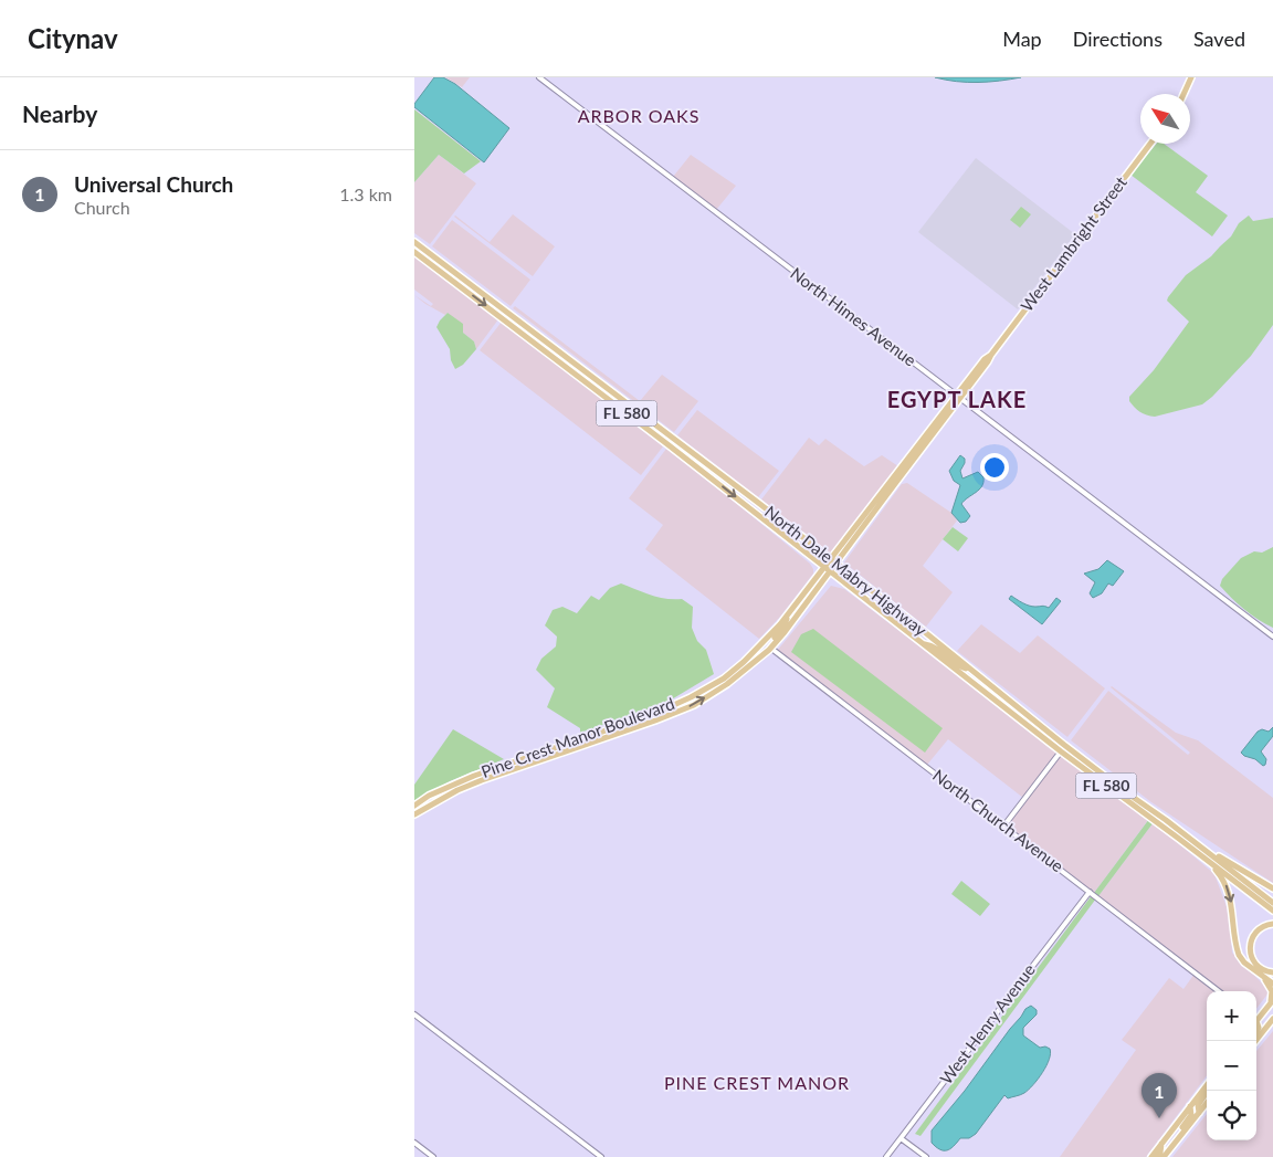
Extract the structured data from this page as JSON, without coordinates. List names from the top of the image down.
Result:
{
  "streets": {
    "main road": [
      "West Lambright Street",
      "FL 580",
      "North Dale Mabry Highway",
      "Pine Crest Manor Boulevard"
    ],
    "street": ["North Himes Avenue", "North Church Avenue", "West Henry Avenue"]
  },
  "crossings": [
    ["West Lambright Street", "North Himes Avenue"],
    ["West Lambright Street", "North Dale Mabry Highway"],
    ["West Lambright Street", "Pine Crest Manor Boulevard"],
    ["FL 580", "North Dale Mabry Highway"],
    ["North Dale Mabry Highway", "Pine Crest Manor Boulevard"],
    ["Pine Crest Manor Boulevard", "North Church Avenue"],
    ["North Church Avenue", "West Henry Avenue"]
  ],
  "districts": ["ARBOR OAKS", "EGYPT LAKE", "PINE CREST MANOR"],
  "north": "top left",
  "page": {
    "header": "Citynav",
    "nav": ["Map", "Directions", "Saved"],
    "heading": "Nearby",
    "list": [
      {
        "mark": "1",
        "name": "Universal Church",
        "note": "Church",
        "value": "1.3 km"
      }
    ],
    "map_buttons": ["+", "−"],
    "pins": "1"
  }
}
